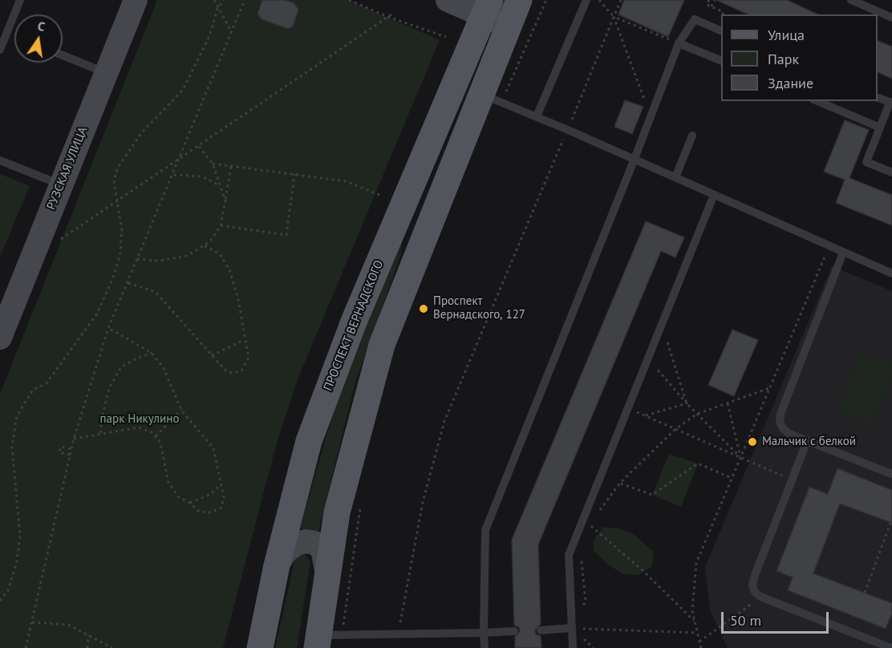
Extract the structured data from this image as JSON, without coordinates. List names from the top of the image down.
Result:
{
  "streets": {
    "main road": ["ПРОСПЕКТ ВЕРНАДСКОГО"],
    "street": ["РУЗСКАЯ УЛИЦА"]
  },
  "parks": ["парк Никулино"],
  "places": ["Проспект Вернадского, 127", "Мальчик с белкой"],
  "legend": ["Улица", "Парк", "Здание"],
  "scale_bar": "50 m",
  "north": "top"
}
